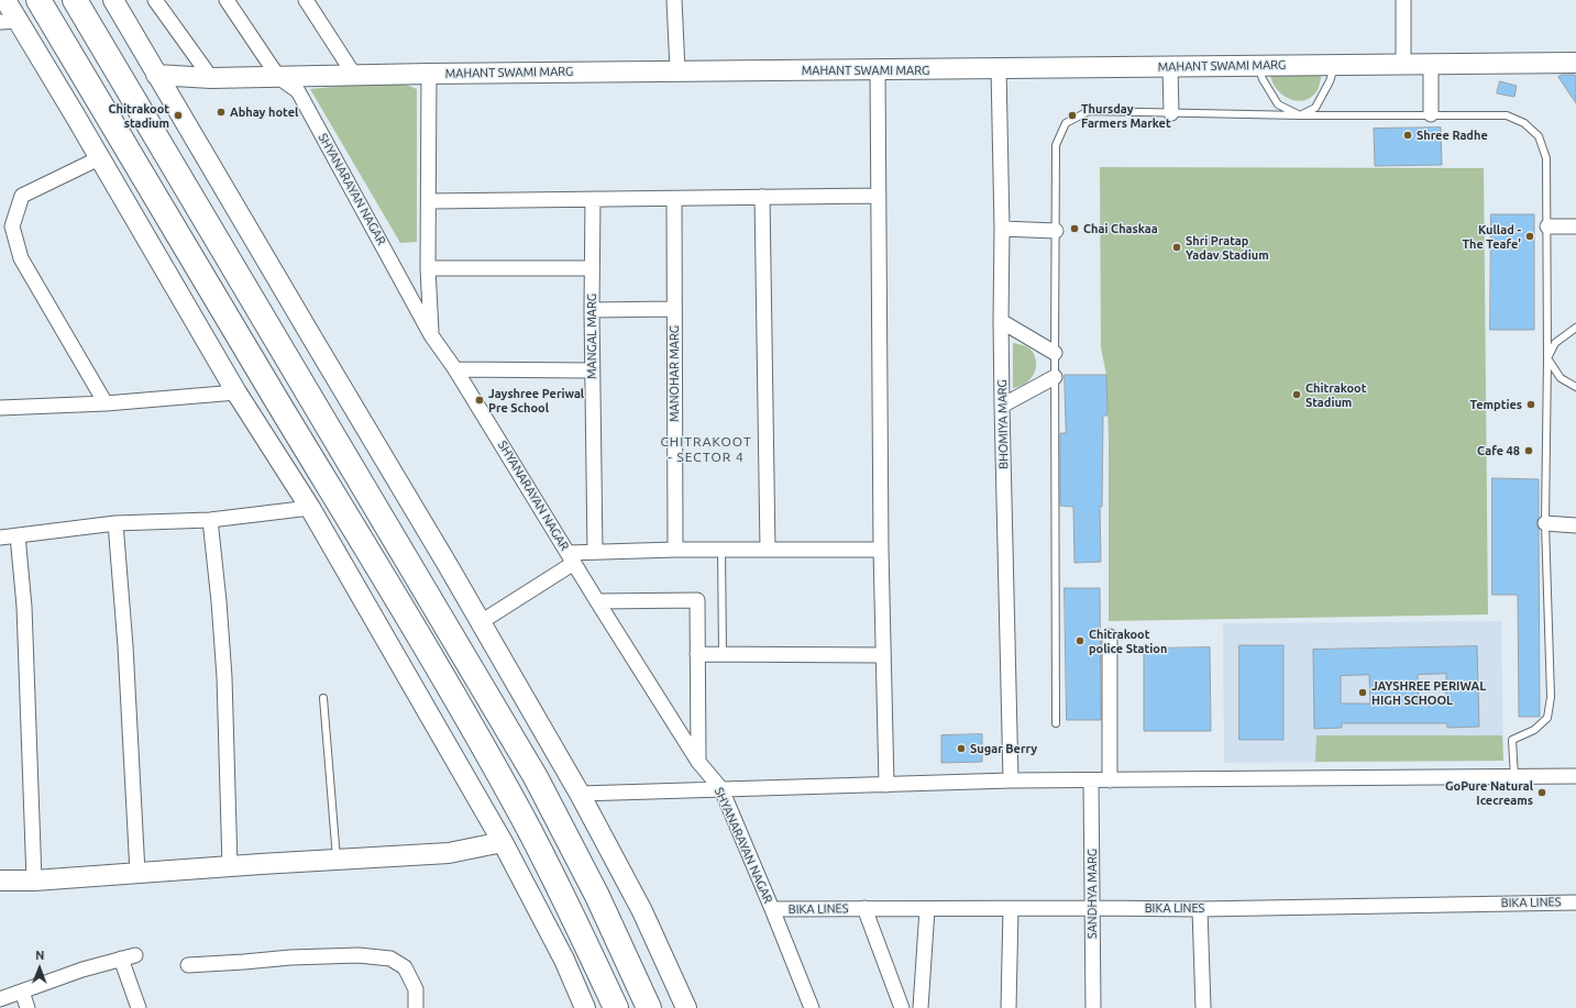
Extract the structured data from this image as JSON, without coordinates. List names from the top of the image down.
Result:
{
  "streets": {
    "street": [
      "MAHANT SWAMI MARG",
      "SHYANARAYAN NAGAR",
      "MANGAL MARG",
      "MANOHAR MARG",
      "BHOMIYA MARG",
      "SANDHYA MARG",
      "BIKA LINES"
    ]
  },
  "crossings": [
    ["MAHANT SWAMI MARG", "SHYANARAYAN NAGAR"],
    ["MAHANT SWAMI MARG", "BHOMIYA MARG"],
    ["SHYANARAYAN NAGAR", "BIKA LINES"],
    ["SANDHYA MARG", "BIKA LINES"]
  ],
  "districts": ["CHITRAKOOT - SECTOR 4"],
  "places": [
    "Abhay hotel",
    "Chitrakoot stadium",
    "Thursday Farmers Market",
    "Shree Radhe",
    "Chai Chaskaa",
    "Kullad - The Teafe'",
    "Shri Pratap Yadav Stadium",
    "Chitrakoot Stadium",
    "Jayshree Periwal Pre School",
    "Tempties",
    "Cafe 48",
    "Chitrakoot police Station",
    "JAYSHREE PERIWAL HIGH SCHOOL",
    "Sugar Berry",
    "GoPure Natural Icecreams"
  ],
  "north": "top"
}
